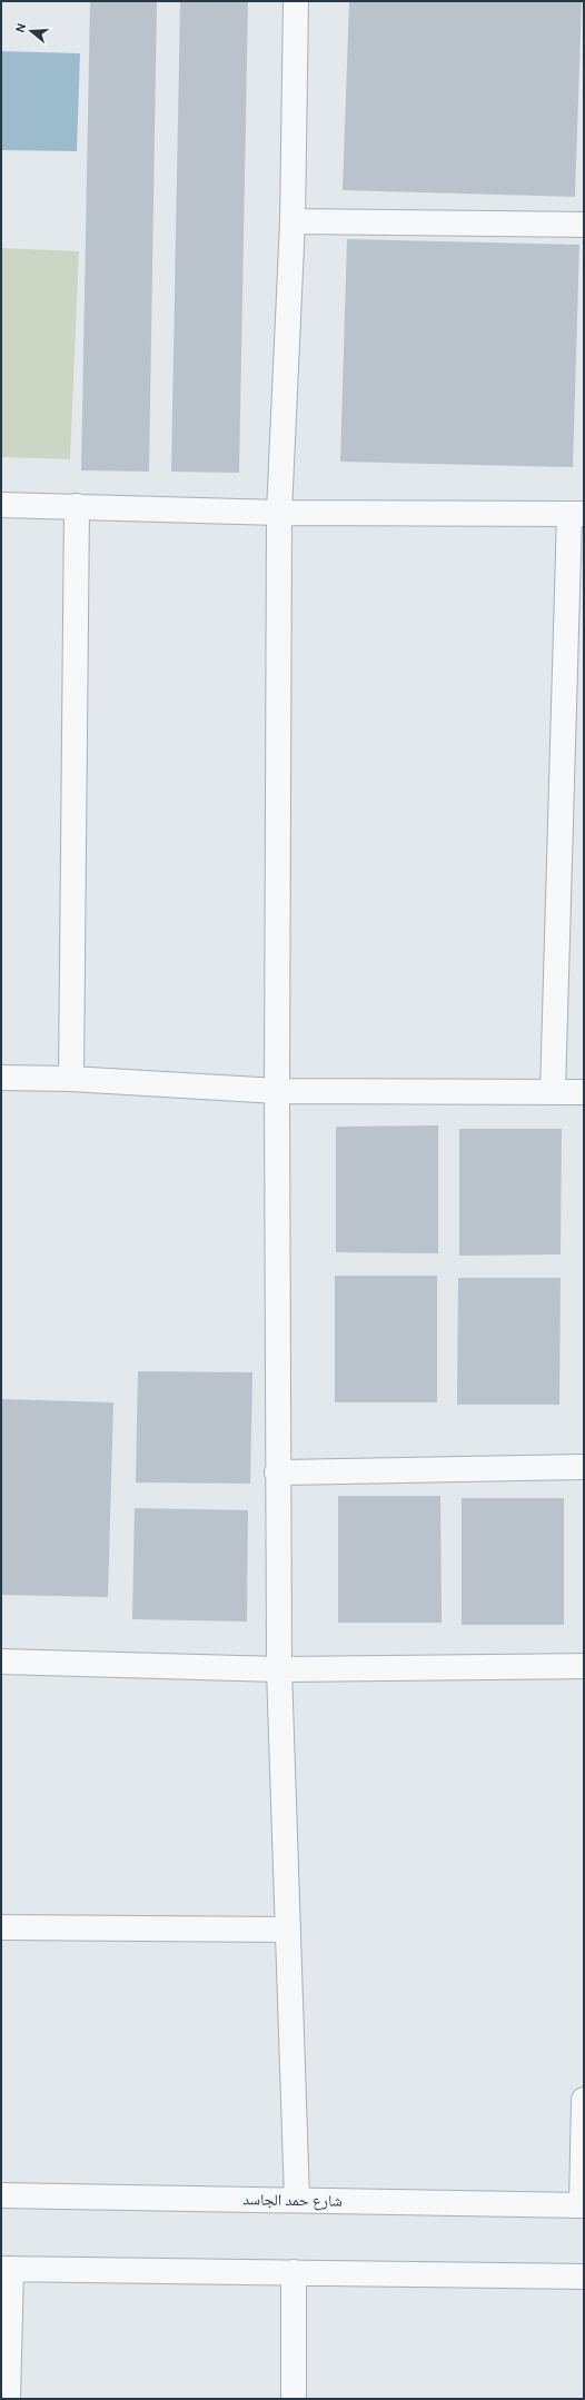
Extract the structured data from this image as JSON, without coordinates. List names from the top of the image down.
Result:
{
  "streets": {
    "street": ["شارع حمد الجاسد"]
  },
  "north": "left"
}
